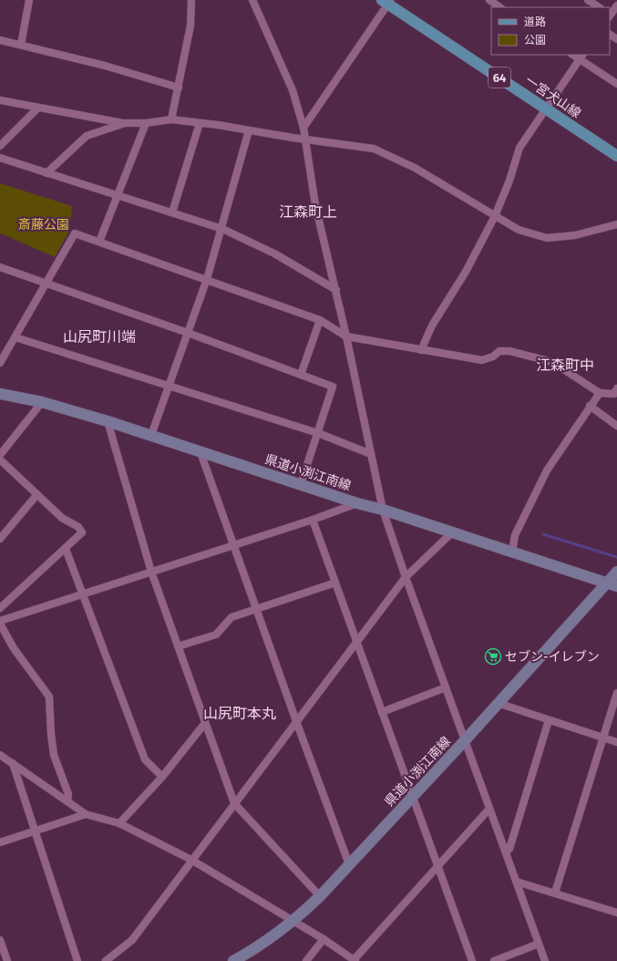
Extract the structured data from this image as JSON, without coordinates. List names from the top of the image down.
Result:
{
  "streets": {
    "main road": ["64", "一宮犬山線", "県道小渕江南線"]
  },
  "districts": [
    "江森町上",
    "山尻町川端",
    "江森町中",
    "山尻町本丸"
  ],
  "parks": ["斎藤公園"],
  "places": {
    "supermarket": ["セブン-イレブン"]
  },
  "legend": ["道路", "公園"]
}
